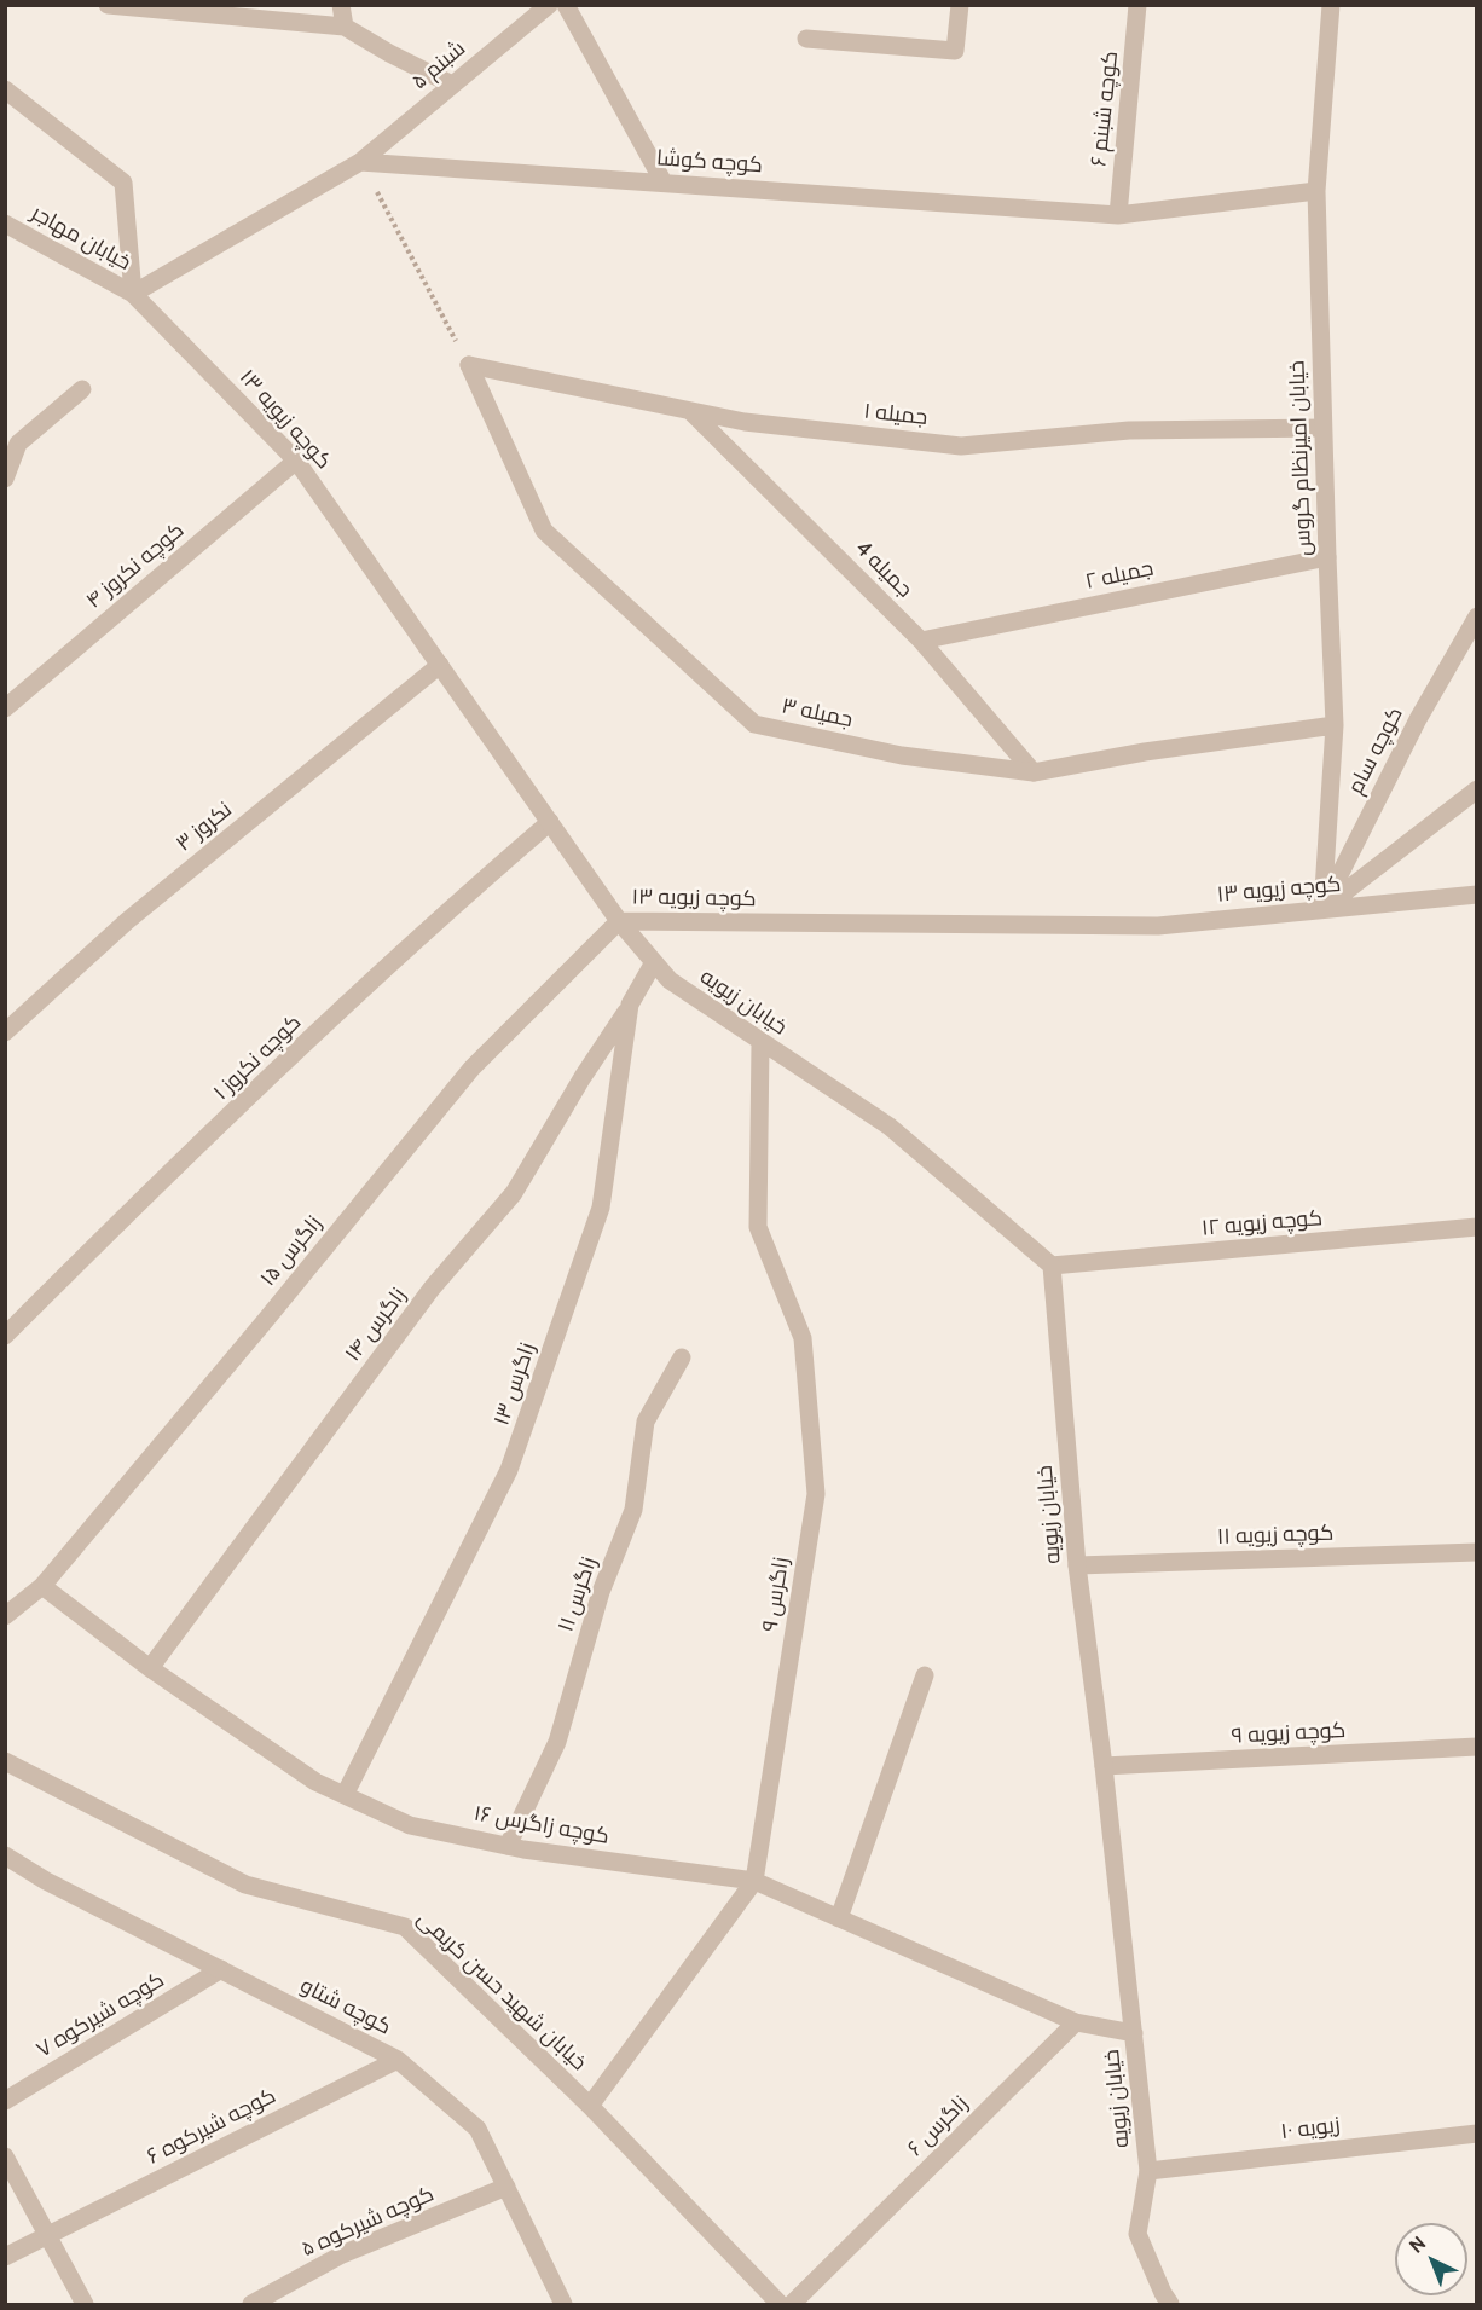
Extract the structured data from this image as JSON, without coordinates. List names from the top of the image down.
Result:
{
  "streets": {
    "street": [
      "شبنم ۵",
      "کوچه شبنم ۶",
      "کوچه کوشا",
      "خیابان مهاجر",
      "جمیله ۱",
      "کوچه زیویه ۱۳",
      "خیابان امیرنظام گروس",
      "کوچه نکروز ۴",
      "جمیله 4",
      "جمیله ۲",
      "جمیله ۳",
      "کوچه سام",
      "نکروز ۳",
      "خیابان زیویه",
      "کوچه نکروز ۱",
      "کوچه زیویه ۱۲",
      "زاگرس ۱۵",
      "زاگرس ۱۴",
      "زاگرس ۱۳",
      "کوچه زیویه ۱۱",
      "زاگرس ۱۱",
      "زاگرس ۹",
      "کوچه زیویه ۹",
      "کوچه زاگرس ۱۶",
      "خیابان شهید حسن کریمی",
      "کوچه شتاو",
      "کوچه شیرکوه ۷",
      "کوچه شیرکوه ۶",
      "زاگرس ۶",
      "زیویه ۱۰",
      "کوچه شیرکوه ۵"
    ]
  },
  "crossings": [
    ["شبنم ۵", "کوچه کوشا"],
    ["کوچه شبنم ۶", "کوچه کوشا"],
    ["کوچه کوشا", "خیابان امیرنظام گروس"],
    ["خیابان مهاجر", "کوچه زیویه ۱۳"],
    ["جمیله ۱", "خیابان امیرنظام گروس"],
    ["جمیله ۱", "جمیله 4"],
    ["جمیله ۱", "جمیله ۳"],
    ["کوچه زیویه ۱۳", "خیابان امیرنظام گروس"],
    ["کوچه زیویه ۱۳", "کوچه نکروز ۴"],
    ["کوچه زیویه ۱۳", "کوچه سام"],
    ["کوچه زیویه ۱۳", "نکروز ۳"],
    ["کوچه زیویه ۱۳", "خیابان زیویه"],
    ["کوچه زیویه ۱۳", "کوچه نکروز ۱"],
    ["کوچه زیویه ۱۳", "زاگرس ۱۵"],
    ["خیابان امیرنظام گروس", "جمیله ۲"],
    ["خیابان امیرنظام گروس", "جمیله ۳"],
    ["خیابان امیرنظام گروس", "کوچه سام"],
    ["جمیله 4", "جمیله ۲"],
    ["جمیله 4", "جمیله ۳"],
    ["خیابان زیویه", "کوچه زیویه ۱۲"],
    ["خیابان زیویه", "زاگرس ۱۵"],
    ["خیابان زیویه", "زاگرس ۱۳"],
    ["خیابان زیویه", "کوچه زیویه ۱۱"],
    ["خیابان زیویه", "زاگرس ۹"],
    ["خیابان زیویه", "کوچه زیویه ۹"],
    ["خیابان زیویه", "زیویه ۱۰"],
    ["زاگرس ۱۵", "کوچه زاگرس ۱۶"],
    ["زاگرس ۱۴", "زاگرس ۱۳"],
    ["زاگرس ۱۴", "کوچه زاگرس ۱۶"],
    ["زاگرس ۱۳", "کوچه زاگرس ۱۶"],
    ["زاگرس ۱۱", "کوچه زاگرس ۱۶"],
    ["زاگرس ۹", "کوچه زاگرس ۱۶"],
    ["زاگرس ۹", "خیابان شهید حسن کریمی"],
    ["کوچه زاگرس ۱۶", "زاگرس ۶"],
    ["کوچه شتاو", "کوچه شیرکوه ۷"],
    ["کوچه شتاو", "کوچه شیرکوه ۶"],
    ["کوچه شتاو", "کوچه شیرکوه ۵"]
  ],
  "north": "top left"
}
